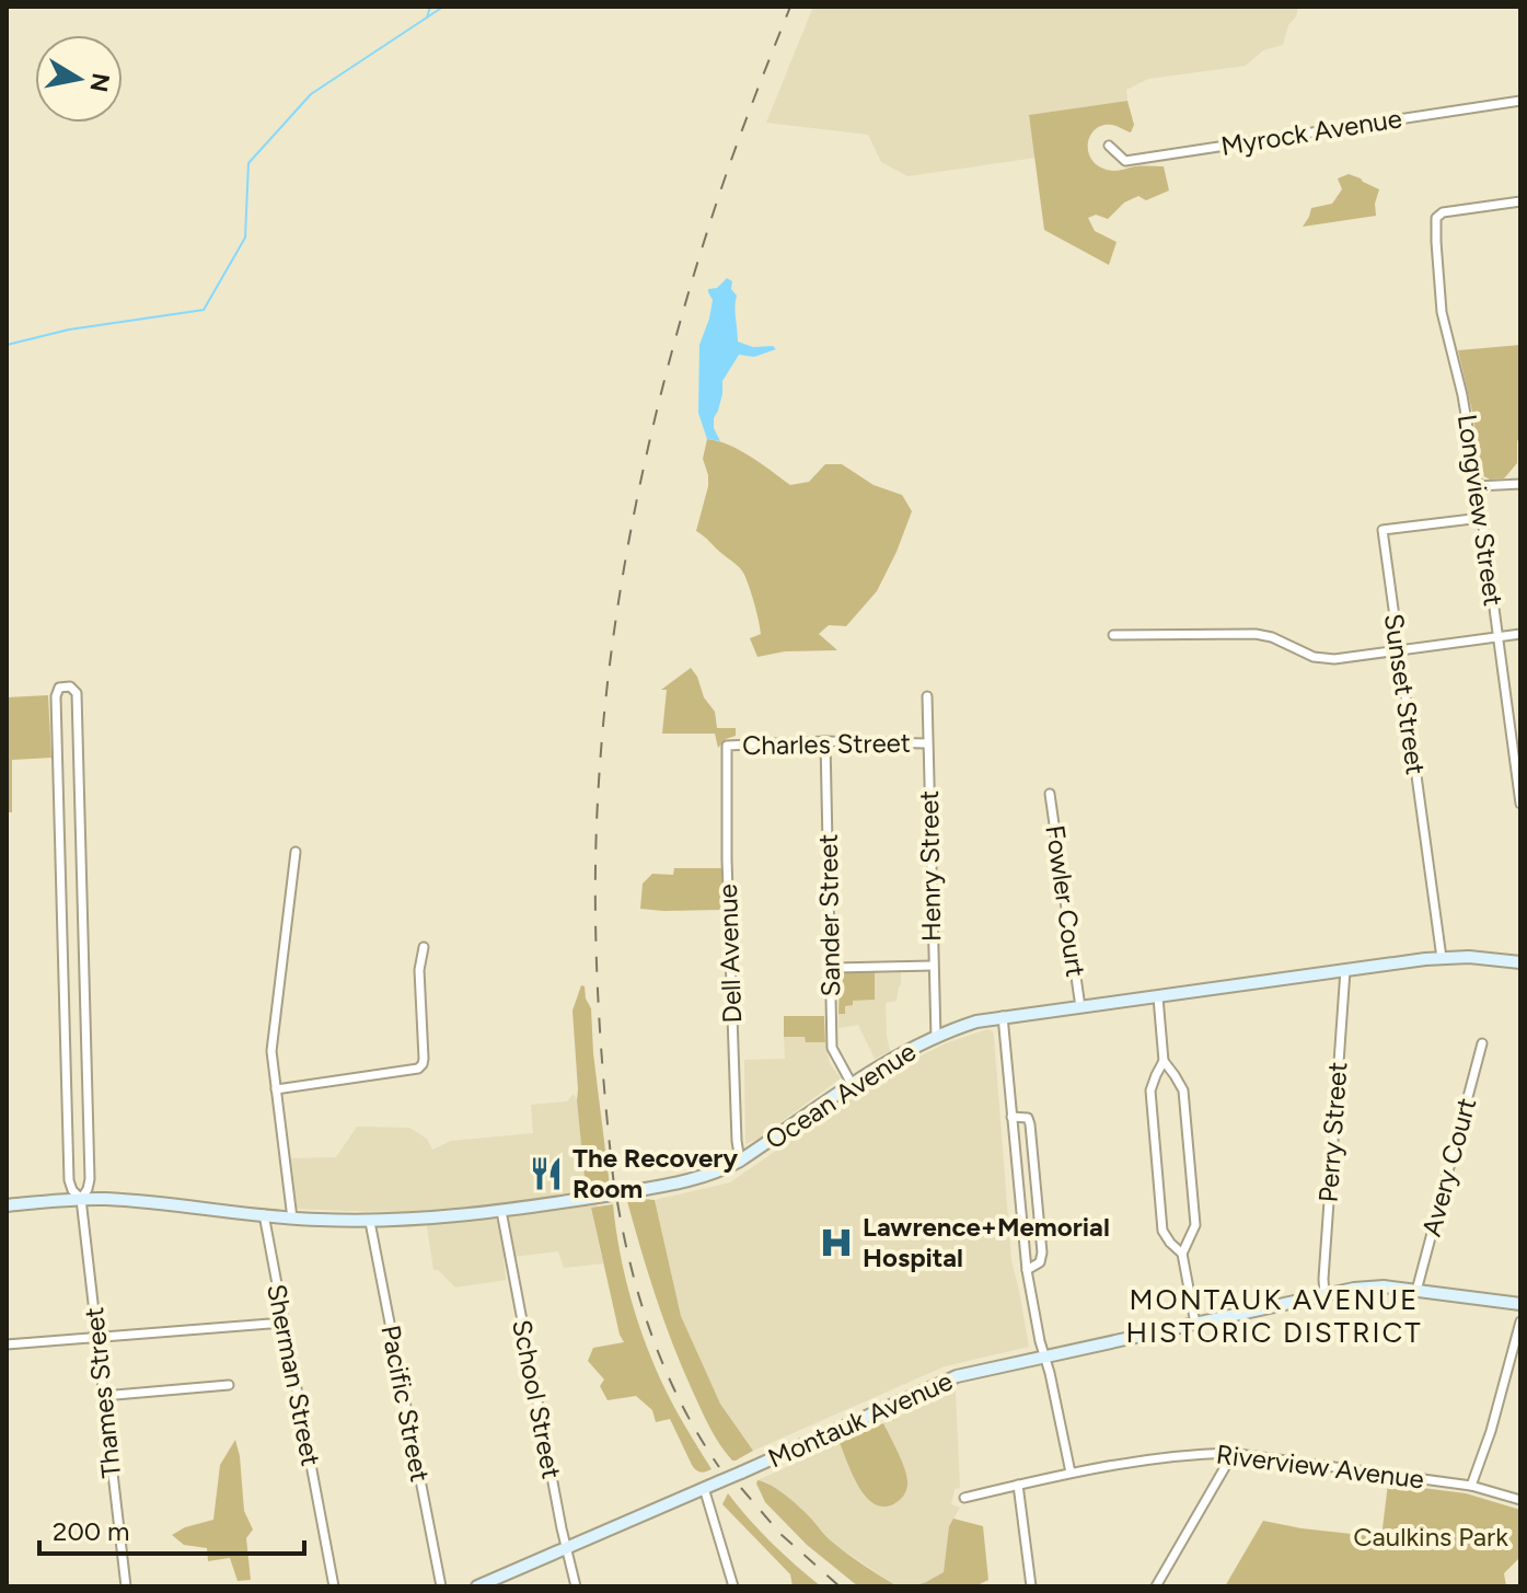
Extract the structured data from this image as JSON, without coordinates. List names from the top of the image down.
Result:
{
  "streets": {
    "main road": ["Ocean Avenue", "Montauk Avenue"],
    "street": [
      "Myrock Avenue",
      "Longview Street",
      "Sunset Street",
      "Charles Street",
      "Henry Street",
      "Fowler Court",
      "Sander Street",
      "Dell Avenue",
      "Perry Street",
      "Avery Court",
      "Sherman Street",
      "Thames Street",
      "School Street",
      "Pacific Street",
      "Riverview Avenue"
    ]
  },
  "crossings": [
    ["Longview Street", "Sunset Street"],
    ["Sunset Street", "Ocean Avenue"],
    ["Charles Street", "Henry Street"],
    ["Charles Street", "Sander Street"],
    ["Charles Street", "Dell Avenue"],
    ["Henry Street", "Ocean Avenue"],
    ["Fowler Court", "Ocean Avenue"],
    ["Sander Street", "Ocean Avenue"],
    ["Dell Avenue", "Ocean Avenue"],
    ["Ocean Avenue", "Perry Street"],
    ["Ocean Avenue", "Sherman Street"],
    ["Ocean Avenue", "Thames Street"],
    ["Ocean Avenue", "School Street"],
    ["Ocean Avenue", "Pacific Street"],
    ["Perry Street", "Montauk Avenue"],
    ["Avery Court", "Montauk Avenue"],
    ["School Street", "Montauk Avenue"]
  ],
  "districts": ["MONTAUK AVENUE HISTORIC DISTRICT"],
  "parks": ["Caulkins Park"],
  "places": {
    "restaurant": ["The Recovery Room"],
    "hospital": ["Lawrence+Memorial Hospital"]
  },
  "scale_bar": "200 m",
  "north": "right"
}
